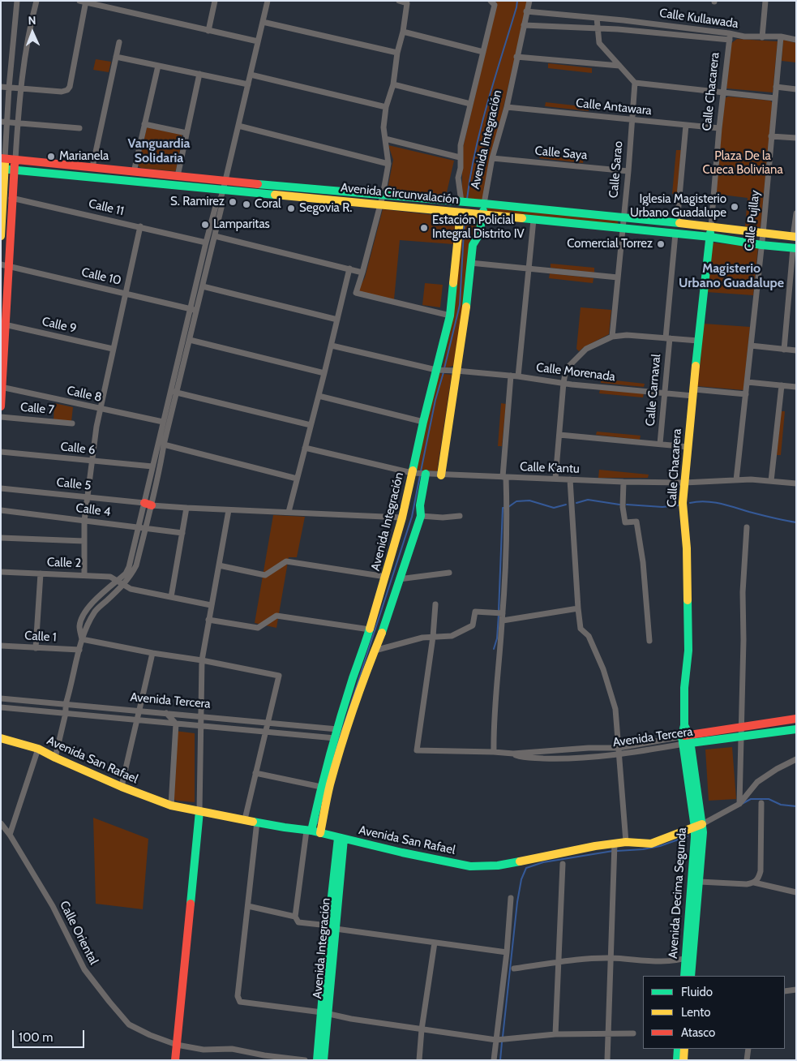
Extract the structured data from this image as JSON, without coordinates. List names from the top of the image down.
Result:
{
  "streets": {
    "main road": [
      "Calle Chacarera",
      "Avenida Integración",
      "Avenida Circunvalación",
      "Avenida Tercera",
      "Avenida San Rafael",
      "Avenida Decima Segunda"
    ],
    "street": [
      "Calle Kullawada",
      "Calle Antawara",
      "Calle Saya",
      "Calle Sarao",
      "Calle 11",
      "Calle Pujllay",
      "Calle 10",
      "Calle 9",
      "Calle Morenada",
      "Calle Carnaval",
      "Calle 8",
      "Calle 7",
      "Calle 6",
      "Calle K'antu",
      "Calle 5",
      "Calle 4",
      "Calle 2",
      "Calle 1",
      "Calle Oriental"
    ]
  },
  "crossings": [
    ["Calle Kullawada", "Calle Chacarera"],
    ["Calle Kullawada", "Avenida Integración"],
    ["Calle Kullawada", "Calle Pujllay"],
    ["Calle Chacarera", "Calle Antawara"],
    ["Calle Chacarera", "Avenida Circunvalación"],
    ["Calle Chacarera", "Calle Morenada"],
    ["Calle Chacarera", "Calle K'antu"],
    ["Calle Chacarera", "Avenida Decima Segunda"],
    ["Calle Antawara", "Avenida Integración"],
    ["Calle Antawara", "Calle Sarao"],
    ["Avenida Integración", "Calle Saya"],
    ["Avenida Integración", "Avenida Circunvalación"],
    ["Avenida Integración", "Calle Morenada"],
    ["Avenida Integración", "Calle K'antu"],
    ["Avenida Integración", "Calle 5"],
    ["Avenida Integración", "Avenida Tercera"],
    ["Avenida Integración", "Avenida San Rafael"],
    ["Calle Saya", "Calle Sarao"],
    ["Calle Sarao", "Avenida Circunvalación"],
    ["Avenida Circunvalación", "Calle Pujllay"],
    ["Avenida Circunvalación", "Calle Carnaval"],
    ["Calle Pujllay", "Calle Morenada"],
    ["Calle Pujllay", "Calle K'antu"],
    ["Calle Morenada", "Calle Carnaval"],
    ["Avenida Tercera", "Avenida Decima Segunda"],
    ["Avenida San Rafael", "Avenida Decima Segunda"]
  ],
  "districts": ["Vanguardia Solidaria", "Magisterio Urbano Guadalupe"],
  "parks": ["Plaza De la Cueca Boliviana"],
  "places": [
    "Marianela",
    "S. Ramirez",
    "Coral",
    "Iglesia Magisterio Urbano Guadalupe",
    "Segovia R.",
    "Lamparitas",
    "Estación Policial Integral Distrito IV",
    "Comercial Torrez"
  ],
  "legend": ["Fluido", "Lento", "Atasco"],
  "scale_bar": "100 m",
  "north": "top"
}
